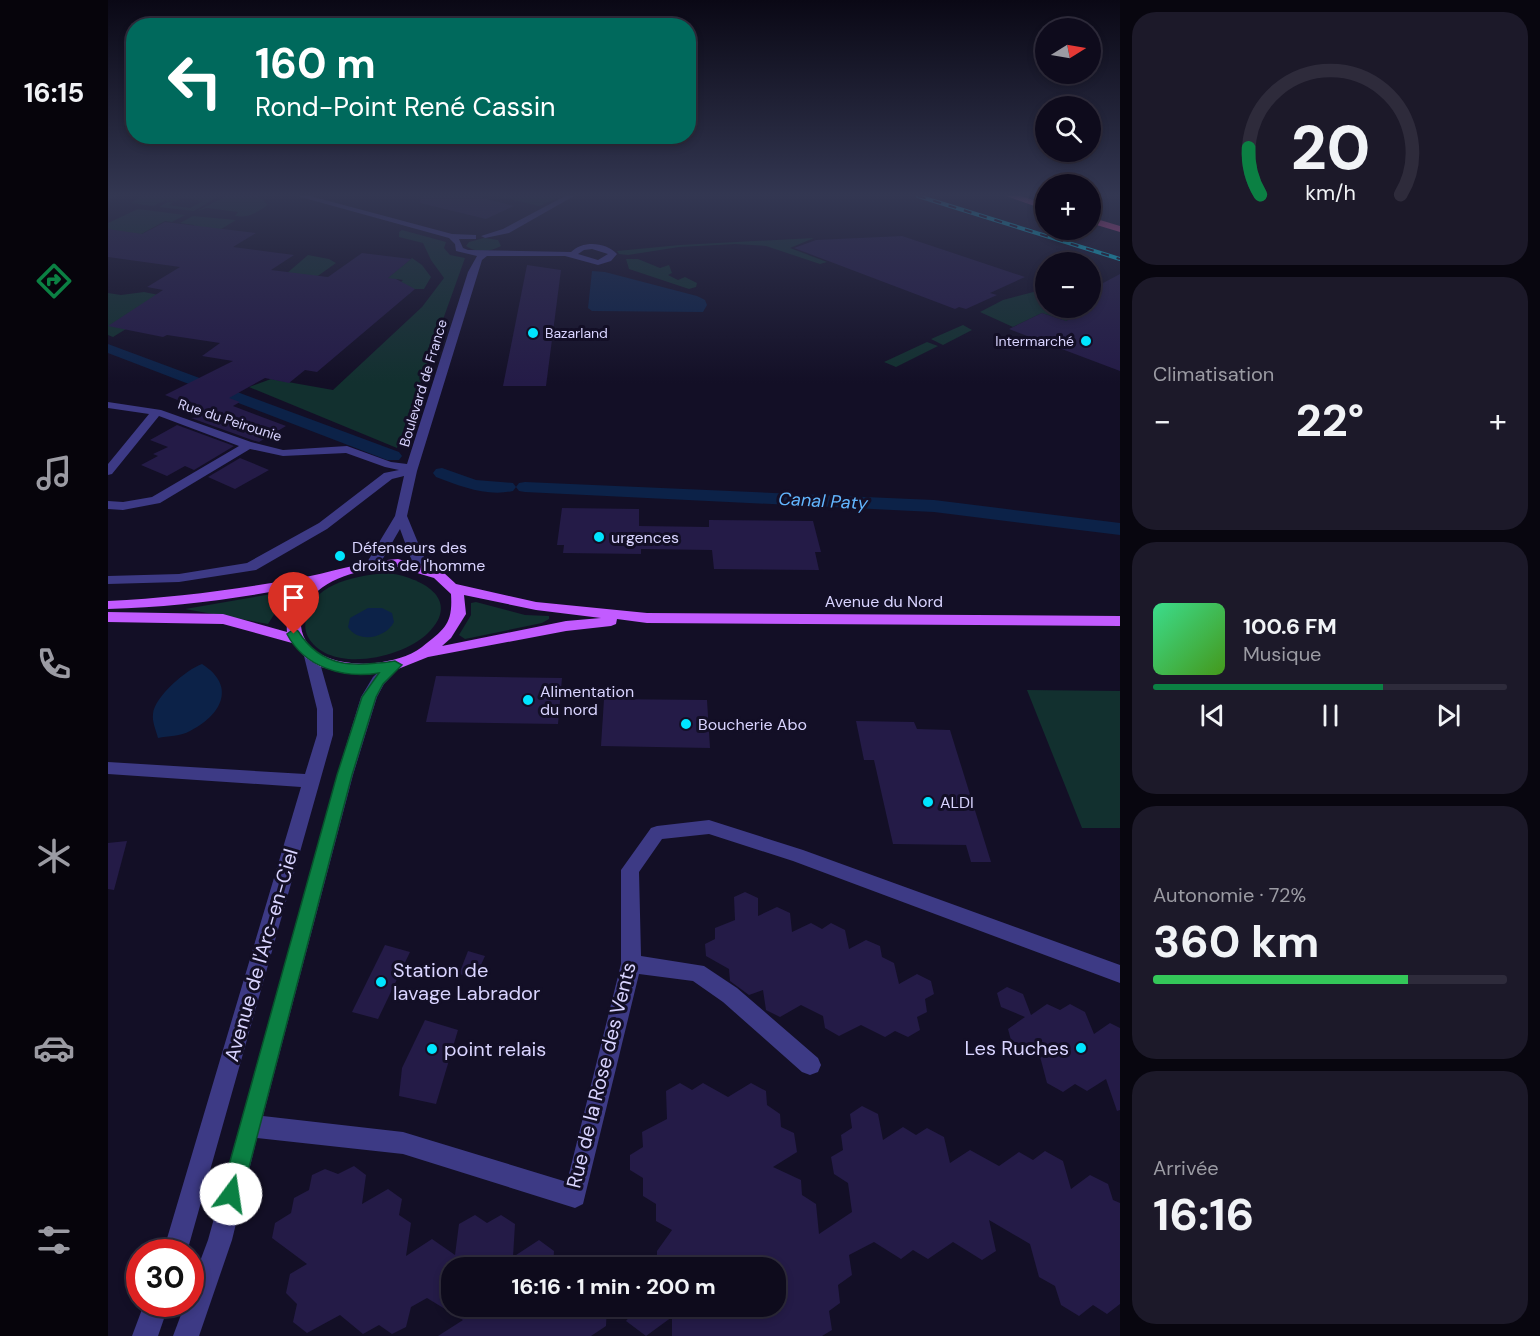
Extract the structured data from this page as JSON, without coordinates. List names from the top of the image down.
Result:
{
  "streets": {
    "main road": ["Avenue du Nord"],
    "street": [
      "Boulevard de France",
      "Rue du Peirounie",
      "Avenue de l'Arc-en-Ciel",
      "Rue de la Rose des Vents"
    ]
  },
  "crossings": [
    ["Boulevard de France", "Rue du Peirounie"],
    ["Boulevard de France", "Avenue du Nord"],
    ["Boulevard de France", "Avenue de l'Arc-en-Ciel"],
    ["Avenue du Nord", "Avenue de l'Arc-en-Ciel"],
    ["Avenue de l'Arc-en-Ciel", "Rue de la Rose des Vents"]
  ],
  "water": ["Canal Paty"],
  "places": [
    "Bazarland",
    "Intermarché",
    "urgences",
    "Défenseurs des droits de l'homme",
    "Alimentation du nord",
    "Boucherie Abo",
    "ALDI",
    "Station de lavage Labrador",
    "Les Ruches",
    "point relais"
  ],
  "north": "right",
  "page": {
    "tabs": "16:15",
    "map_buttons": ["+", "−"],
    "turn": ["160 m", "Rond-Point René Cassin"],
    "tile": [
      "Climatisation",
      ["Autonomie · 72%", "360 km"],
      ["Arrivée", "16:16"]
    ],
    "heat": ["−", "22°", "+"],
    "song": ["100.6 FM", "Musique"],
    "limit": "30",
    "trip": "16:16 · 1 min · 200 m",
    "gauge": ["20", "km/h"]
  }
}
